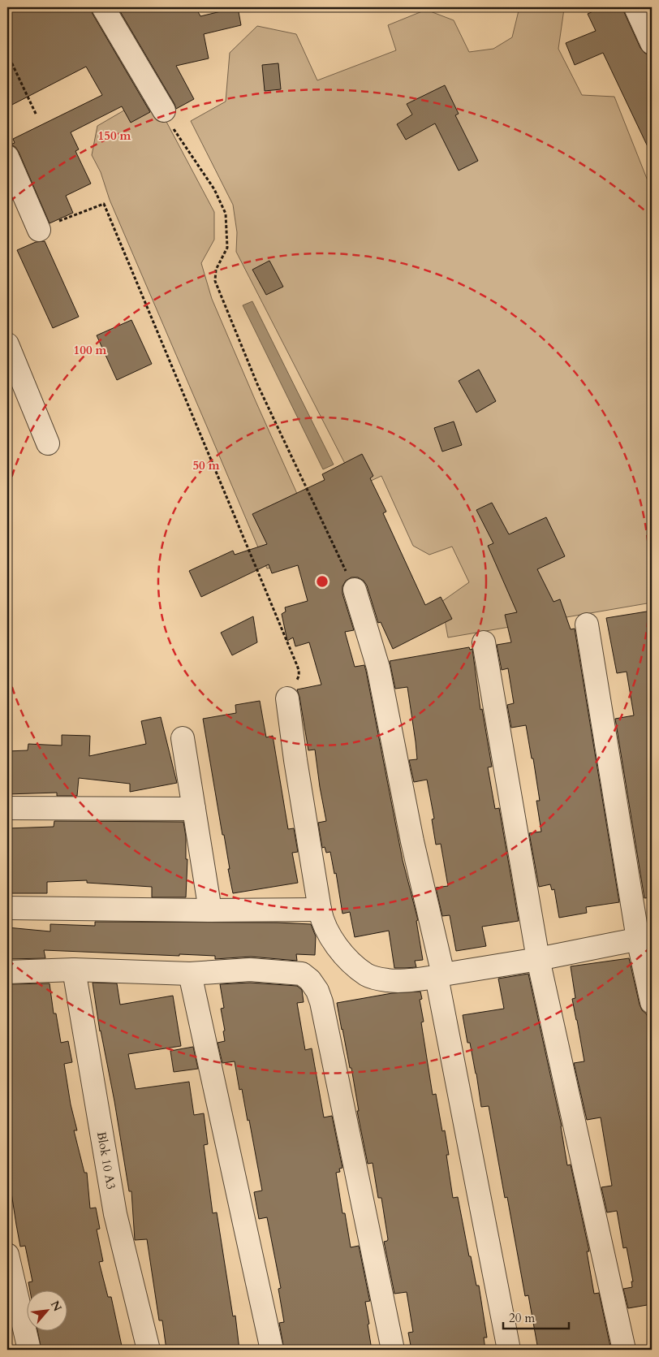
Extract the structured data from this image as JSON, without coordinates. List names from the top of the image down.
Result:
{
  "streets": {
    "street": ["Blok 10 A3"]
  },
  "scale_bar": "20 m",
  "north": "top right",
  "rings": ["150 m", "100 m", "50 m"]
}
